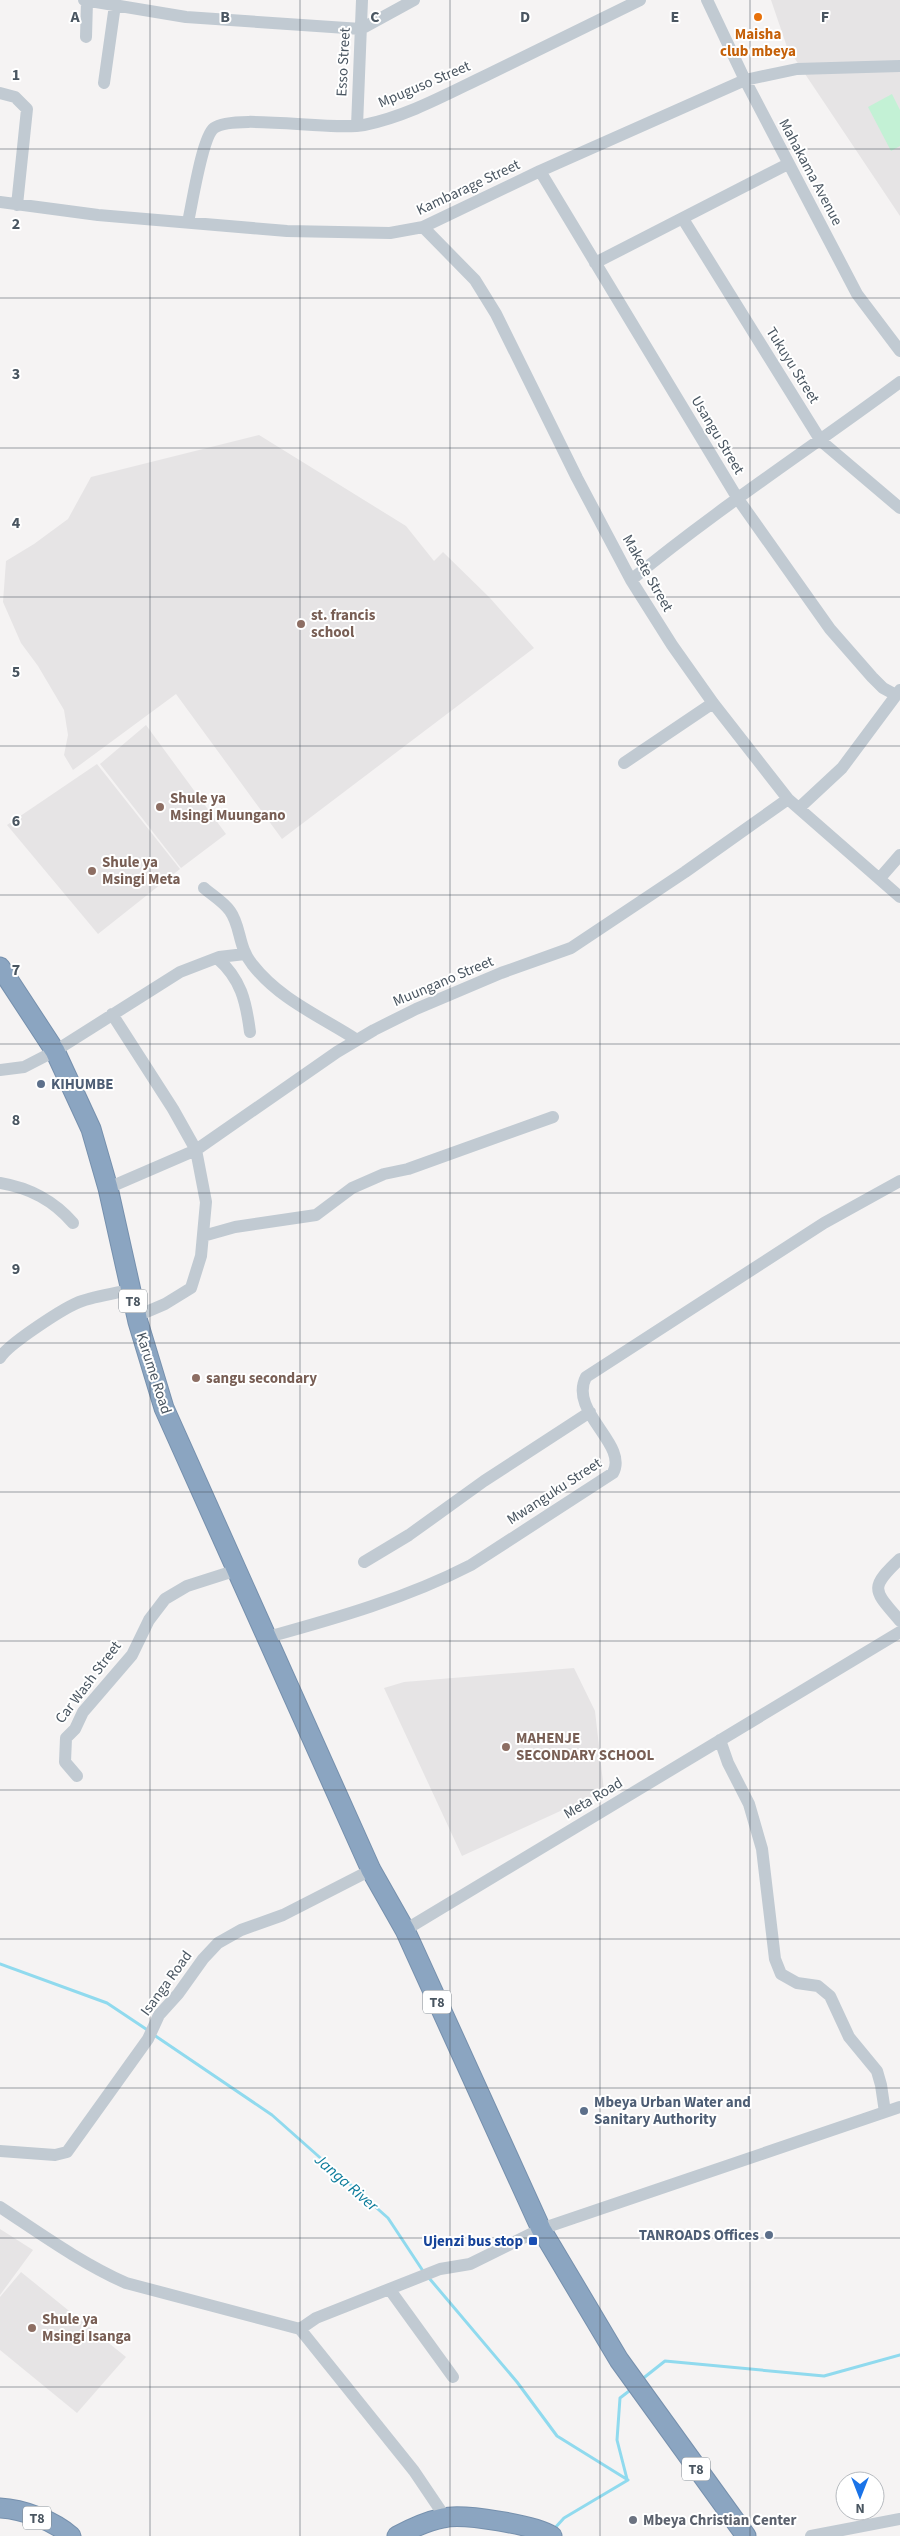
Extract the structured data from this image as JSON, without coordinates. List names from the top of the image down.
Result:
{
  "streets": {
    "highway": ["T8", "Karume Road"],
    "street": [
      "Esso Street",
      "Mpuguso Street",
      "Mahakama Avenue",
      "Kambarage Street",
      "Tukuyu Street",
      "Usangu Street",
      "Makete Street",
      "Muungano Street",
      "Mwanguku Street",
      "Car Wash Street",
      "Meta Road",
      "Isanga Road"
    ]
  },
  "crossings": [
    ["Esso Street", "Mpuguso Street"],
    ["Mpuguso Street", "Kambarage Street"],
    ["Mahakama Avenue", "Kambarage Street"],
    ["Kambarage Street", "Usangu Street"],
    ["Kambarage Street", "Makete Street"],
    ["Makete Street", "Muungano Street"],
    ["Muungano Street", "Karume Road"],
    ["T8", "Karume Road"],
    ["T8", "Mwanguku Street"],
    ["T8", "Meta Road"],
    ["T8", "Isanga Road"],
    ["Karume Road", "Mwanguku Street"],
    ["Karume Road", "Car Wash Street"]
  ],
  "water": ["Janga River"],
  "places": {
    "other": [
      "Maisha club mbeya",
      "st. francis school",
      "Shule ya Msingi Muungano",
      "Shule ya Msingi Meta",
      "KIHUMBE",
      "sangu secondary",
      "MAHENJE SECONDARY SCHOOL",
      "Mbeya Urban Water and Sanitary Authority",
      "TANROADS Offices",
      "Shule ya Msingi Isanga",
      "Mbeya Christian Center"
    ],
    "transit": ["Ujenzi bus stop"]
  },
  "north": "bottom",
  "grid": {
    "columns": [
      "A",
      "B",
      "C",
      "D",
      "E",
      "F"
    ],
    "rows": [
      "1",
      "2",
      "3",
      "4",
      "5",
      "6",
      "7",
      "8",
      "9"
    ]
  }
}
